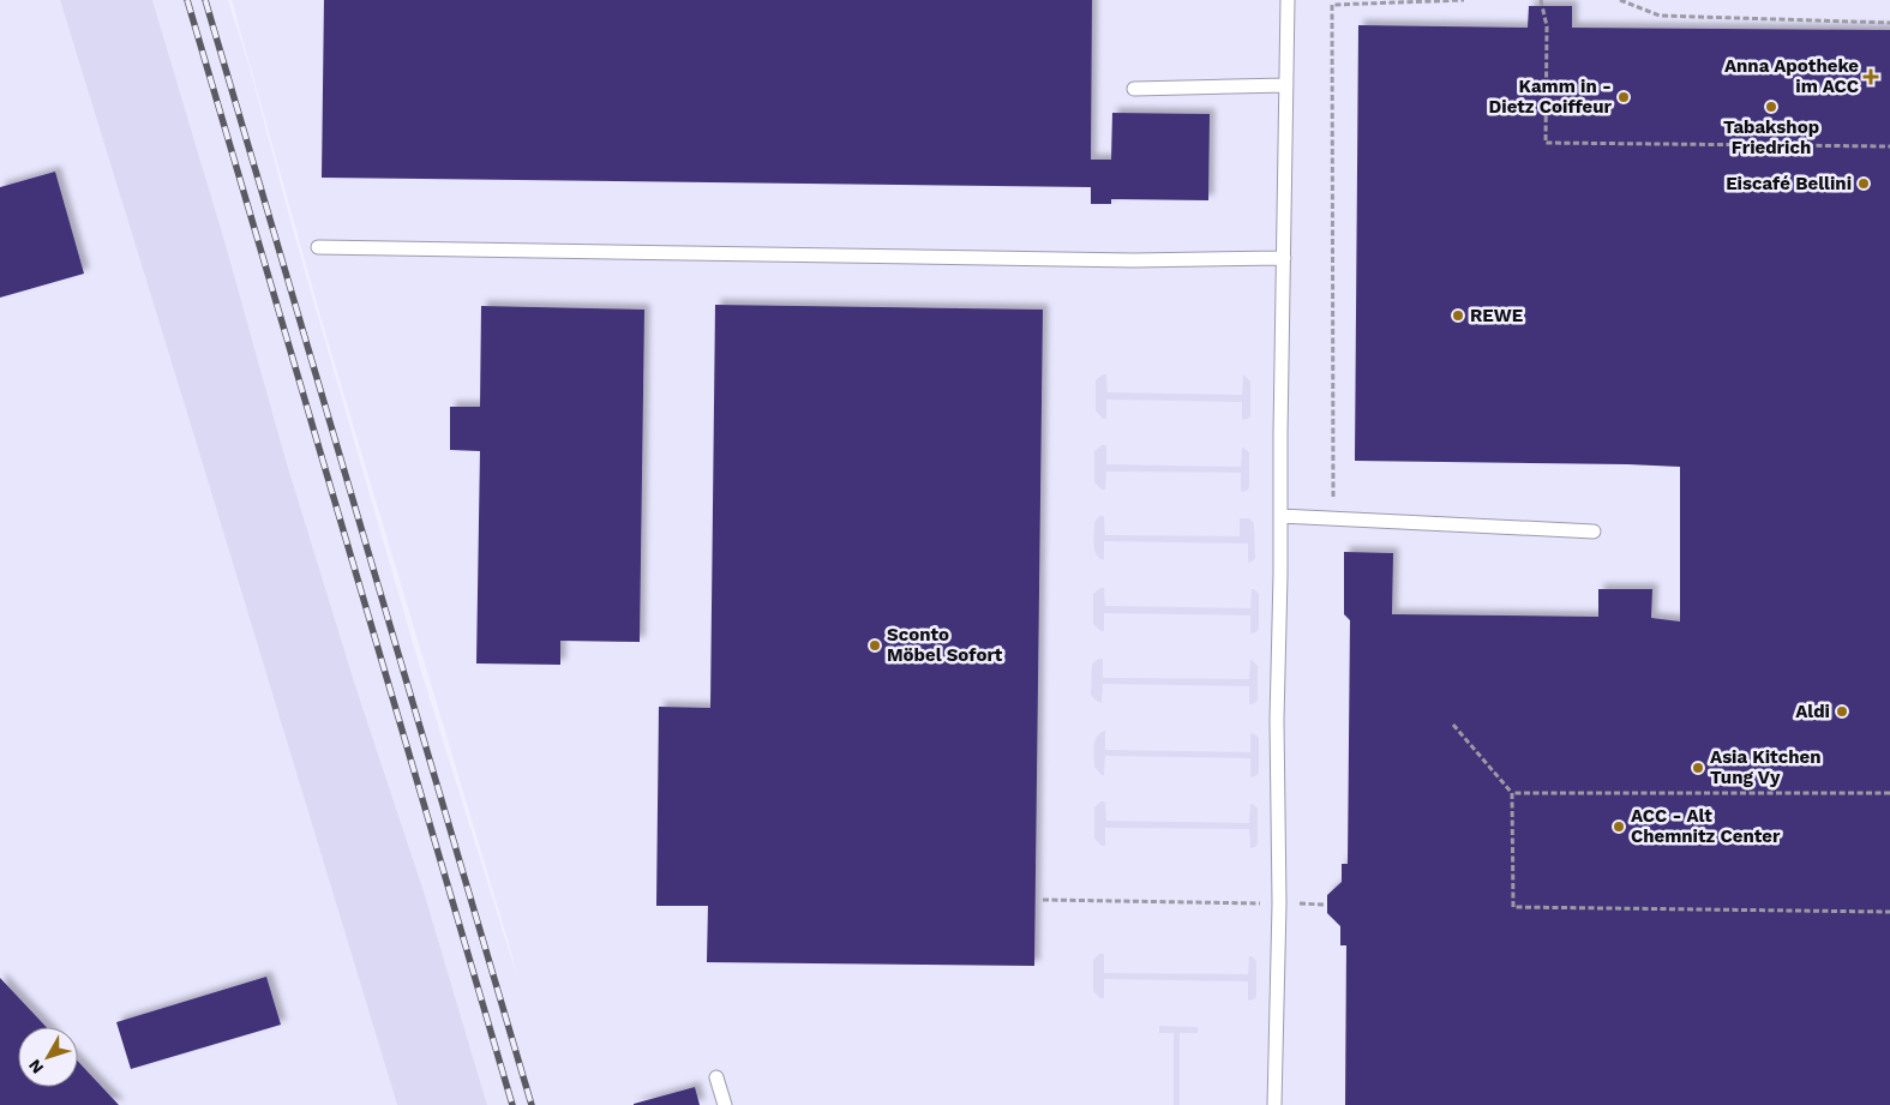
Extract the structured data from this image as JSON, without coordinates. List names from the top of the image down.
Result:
{
  "places": {
    "health": ["Anna Apotheke im ACC"],
    "other": [
      "Kamm in - Dietz Coiffeur",
      "Tabakshop Friedrich",
      "Eiscafé Bellini",
      "REWE",
      "Sconto Möbel Sofort",
      "Aldi",
      "Asia Kitchen Tung Vy",
      "ACC - Alt Chemnitz Center"
    ]
  },
  "north": "bottom left"
}
